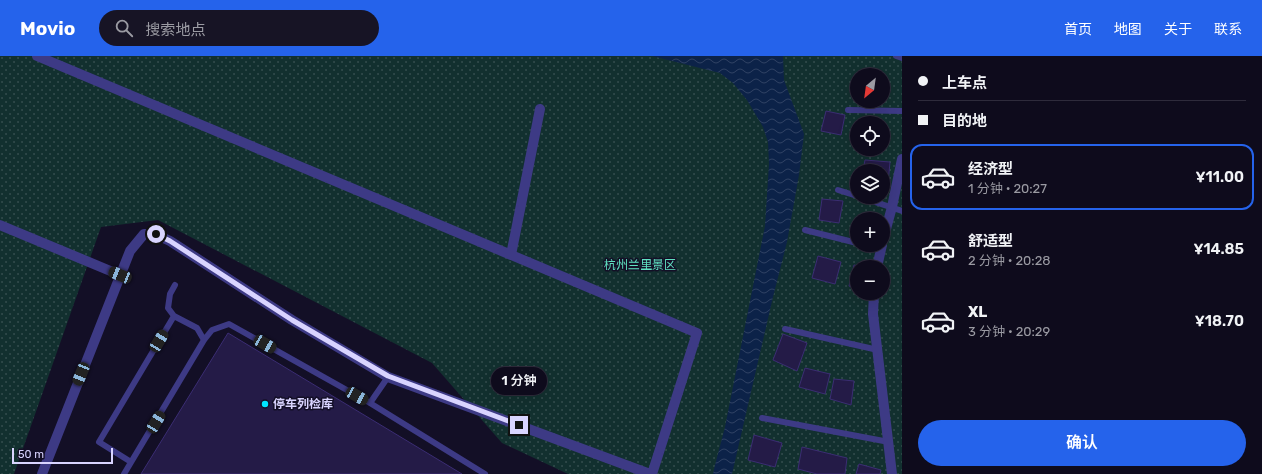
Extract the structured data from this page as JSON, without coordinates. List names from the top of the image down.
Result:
{
  "parks": ["杭州兰里景区"],
  "places": ["停车列检库"],
  "scale_bar": "50 m",
  "north": "bottom left",
  "page": {
    "header": "Movio",
    "search": "搜索地点",
    "nav": [
      "首页",
      "地图",
      "关于",
      "联系"
    ],
    "banner": ["上车点", "目的地"],
    "map_buttons": ["+", "−"],
    "list": [
      {
        "name": "经济型",
        "note": "1 分钟 · 20:27",
        "value": "¥11.00"
      },
      {
        "name": "舒适型",
        "note": "2 分钟 · 20:28",
        "value": "¥14.85"
      },
      {
        "name": "XL",
        "note": "3 分钟 · 20:29",
        "value": "¥18.70"
      }
    ],
    "bubble": "1 分钟",
    "buttons": "确认",
    "scale": "50 m"
  }
}
